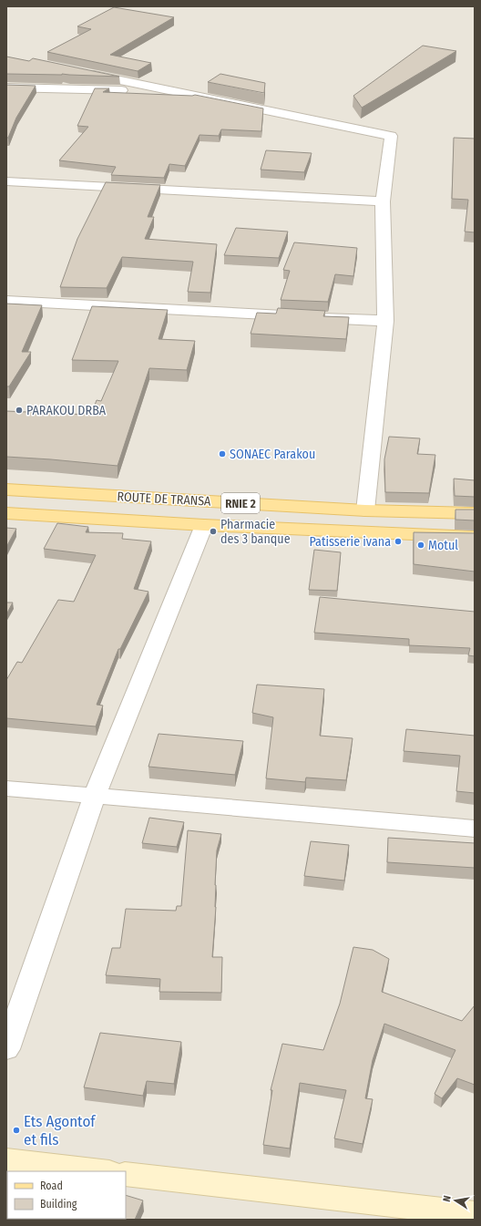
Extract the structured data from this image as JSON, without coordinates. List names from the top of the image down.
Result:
{
  "streets": {
    "main road": ["ROUTE DE TRANSA", "RNIE 2"]
  },
  "places": [
    "PARAKOU DRBA",
    "SONAEC Parakou",
    "Pharmacie des 3 banque",
    "Patisserie ivana",
    "Motul",
    "Ets Agontof et fils"
  ],
  "legend": ["Road", "Building"],
  "north": "left"
}
